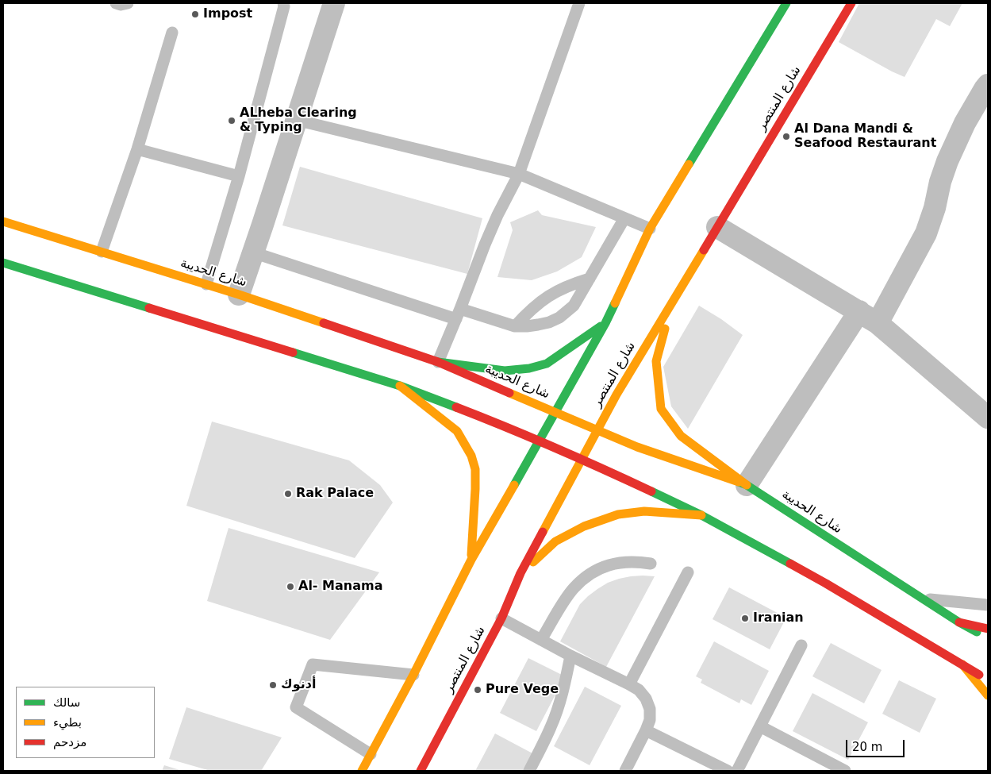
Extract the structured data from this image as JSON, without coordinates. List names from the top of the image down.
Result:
{
  "streets": {
    "main road": ["شارع المنتصر", "شارع الحديبة"]
  },
  "crossings": [
    ["شارع المنتصر", "شارع الحديبة"]
  ],
  "places": [
    "Impost",
    "ALheba Clearing & Typing",
    "Al Dana Mandi & Seafood Restaurant",
    "Rak Palace",
    "Al- Manama",
    "Iranian",
    "أدنوك",
    "Pure Vege"
  ],
  "legend": ["سالك", "بطيء", "مزدحم"],
  "scale_bar": "20 m"
}
